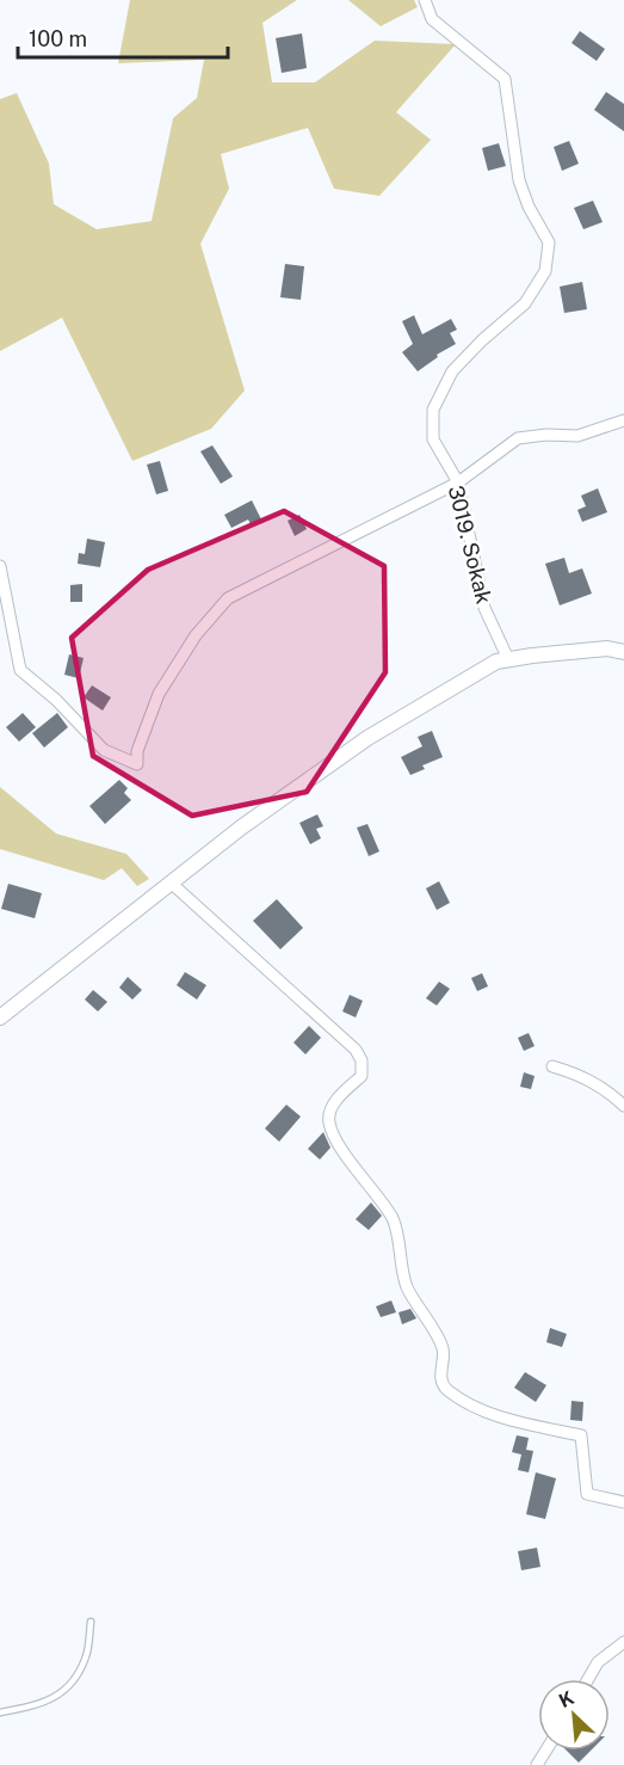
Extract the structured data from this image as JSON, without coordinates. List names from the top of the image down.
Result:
{
  "streets": {
    "street": ["3019. Sokak"]
  },
  "scale_bar": "100 m",
  "north": "top left"
}
